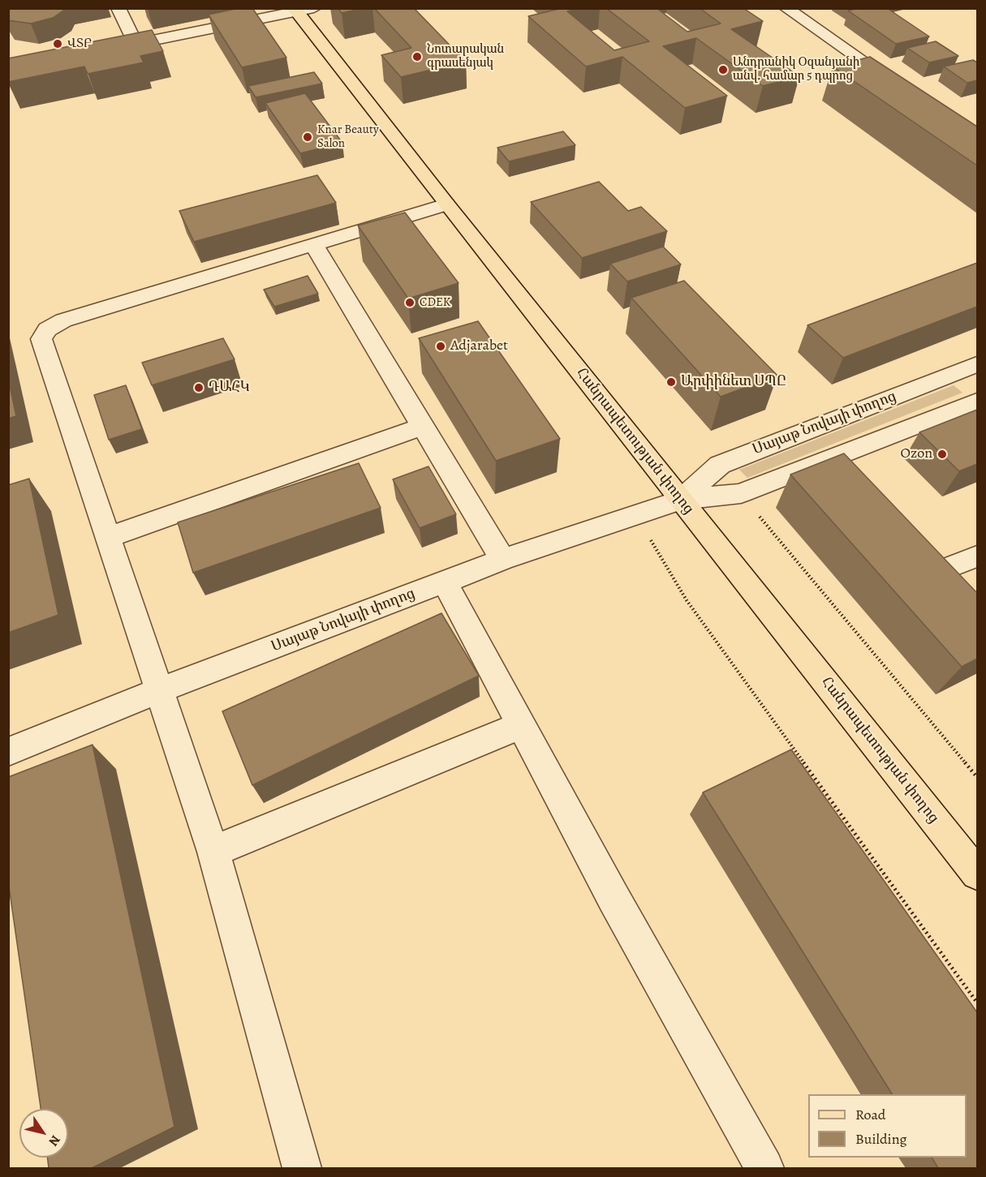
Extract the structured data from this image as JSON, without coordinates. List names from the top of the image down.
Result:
{
  "streets": {
    "main road": ["Հանրապետության փողոց"],
    "street": ["Սայաթ Նովայի փողոց"]
  },
  "crossings": [
    ["Սայաթ Նովայի փողոց", "Հանրապետության փողոց"]
  ],
  "places": [
    "ՎՏԲ",
    "Նոտարական գրասենյակ",
    "Անդրանիկ Օզանյանի անվ․ համար 5 դպրոց",
    "Knar Beauty Salon",
    "CDEK",
    "Adjarabet",
    "Արփինետ ՍՊԸ",
    "ԴԱՀԿ",
    "Ozon"
  ],
  "legend": ["Road", "Building"],
  "north": "bottom right"
}
